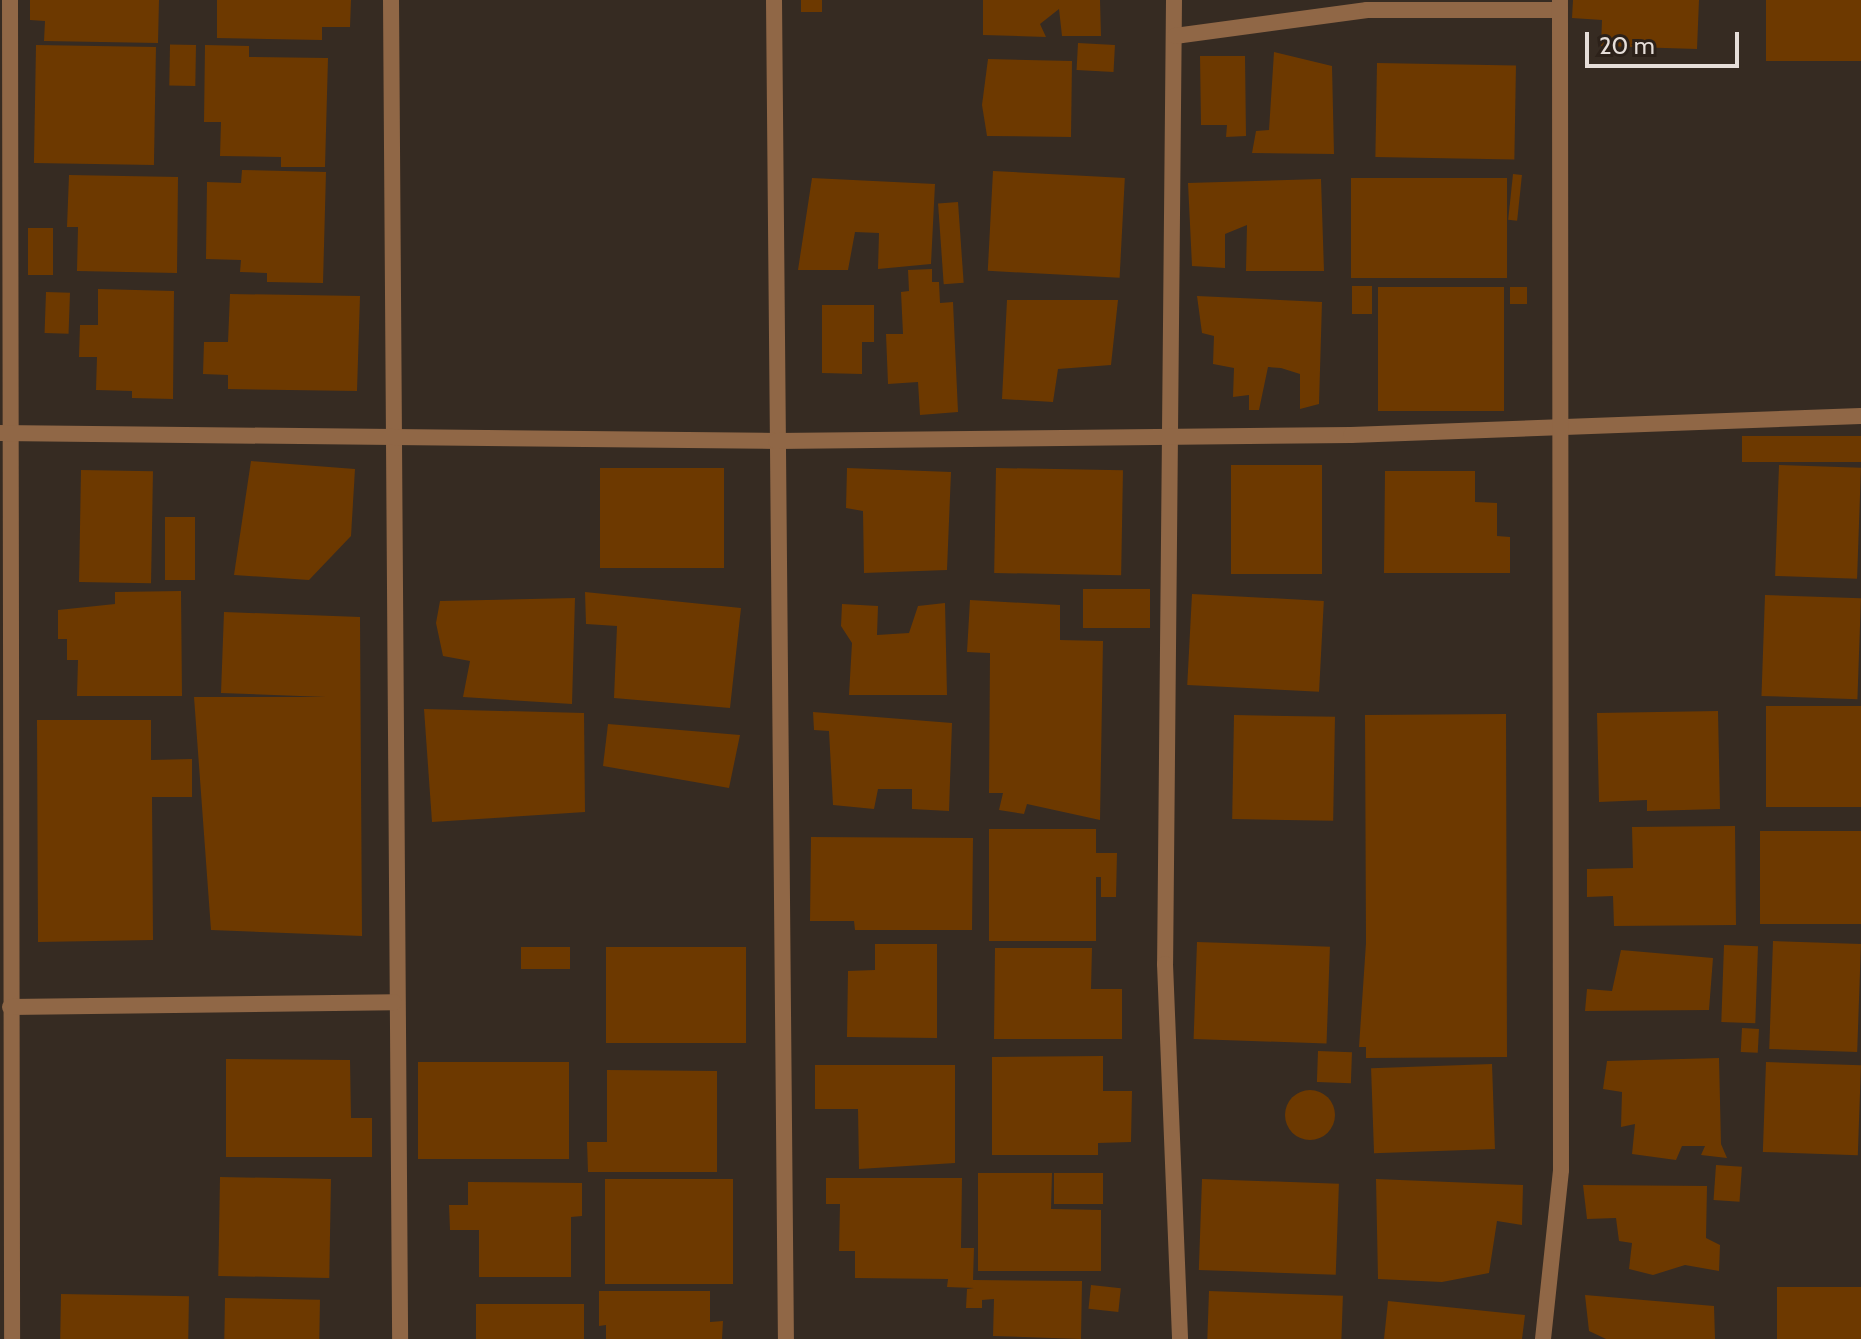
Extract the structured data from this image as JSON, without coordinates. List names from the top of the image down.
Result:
{
  "scale_bar": "20 m"
}
